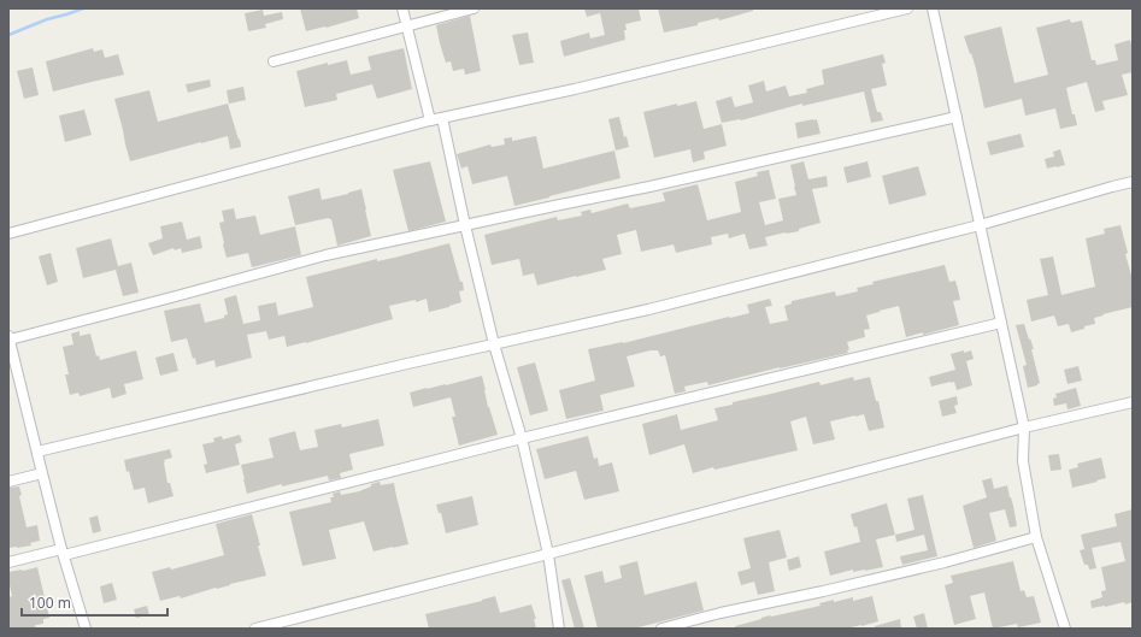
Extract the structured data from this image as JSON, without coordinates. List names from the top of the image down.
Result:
{
  "scale_bar": "100 m"
}
